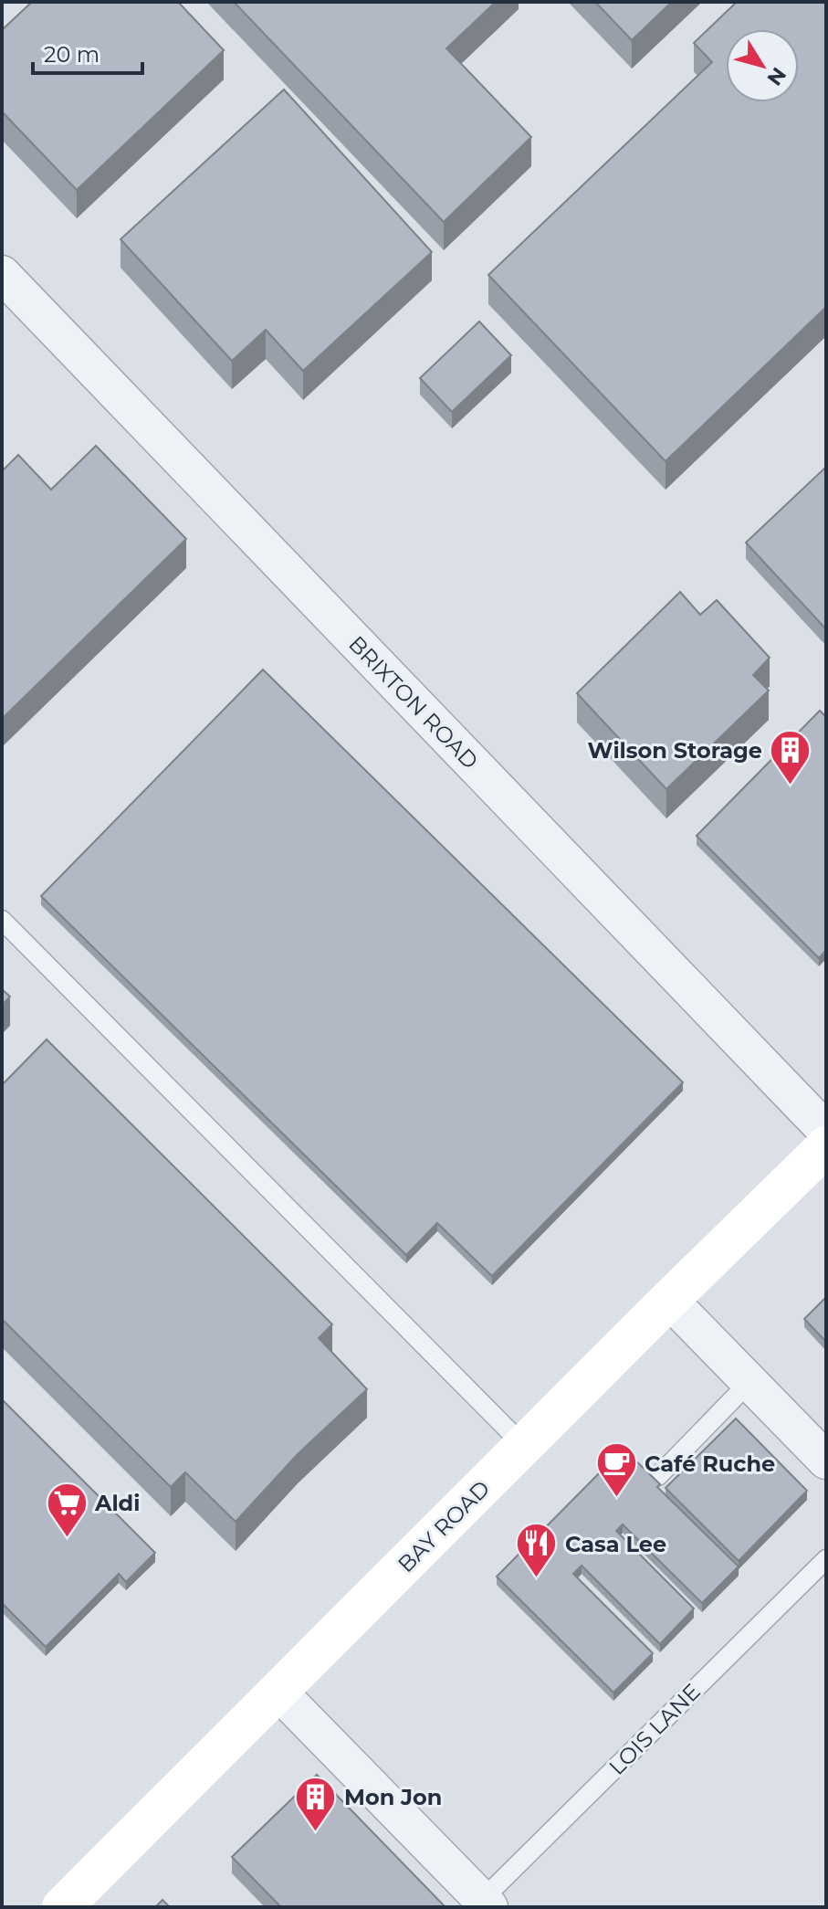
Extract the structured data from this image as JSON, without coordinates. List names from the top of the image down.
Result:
{
  "streets": {
    "main road": ["BAY ROAD"],
    "street": ["BRIXTON ROAD"],
    "lane": ["LOIS LANE"]
  },
  "places": {
    "building": ["Wilson Storage", "Mon Jon"],
    "cafe": ["Café Ruche"],
    "supermarket": ["Aldi"],
    "restaurant": ["Casa Lee"]
  },
  "scale_bar": "20 m",
  "north": "bottom right"
}
